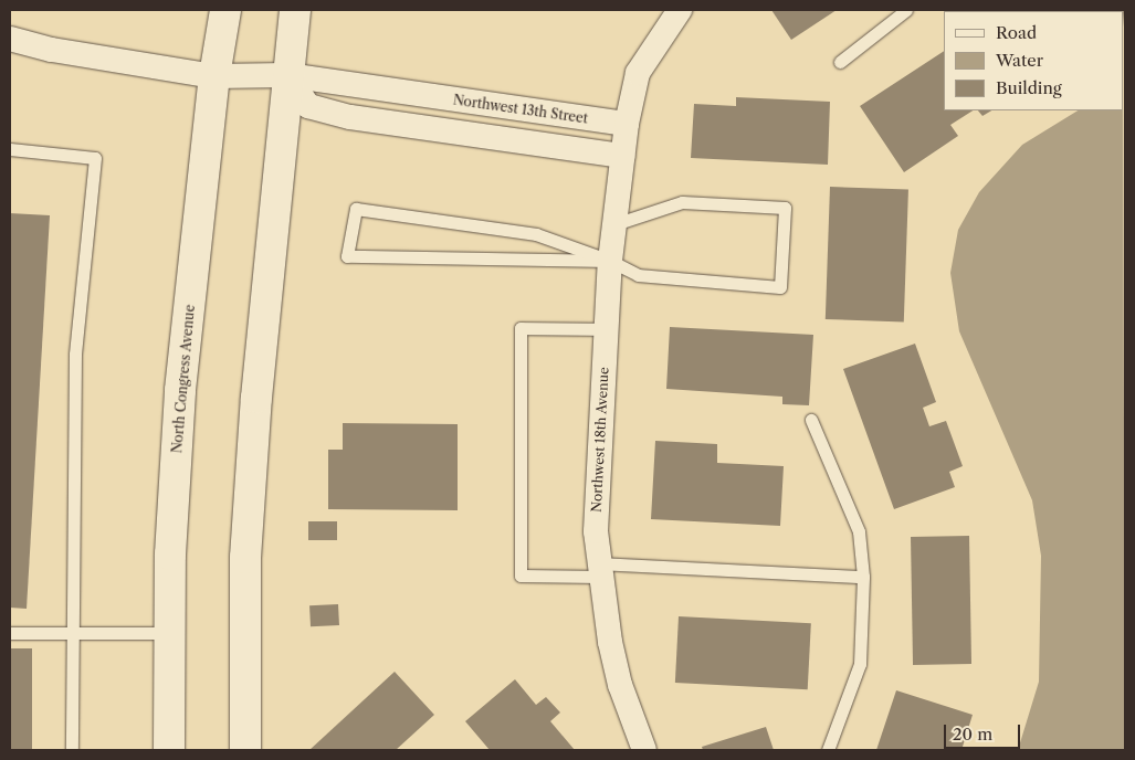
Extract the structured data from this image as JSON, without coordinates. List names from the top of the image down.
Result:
{
  "streets": {
    "main road": ["North Congress Avenue"],
    "street": ["Northwest 13th Street", "Northwest 18th Avenue"]
  },
  "crossings": [
    ["Northwest 13th Street", "North Congress Avenue"],
    ["Northwest 13th Street", "Northwest 18th Avenue"]
  ],
  "legend": ["Road", "Water", "Building"],
  "scale_bar": "20 m"
}
